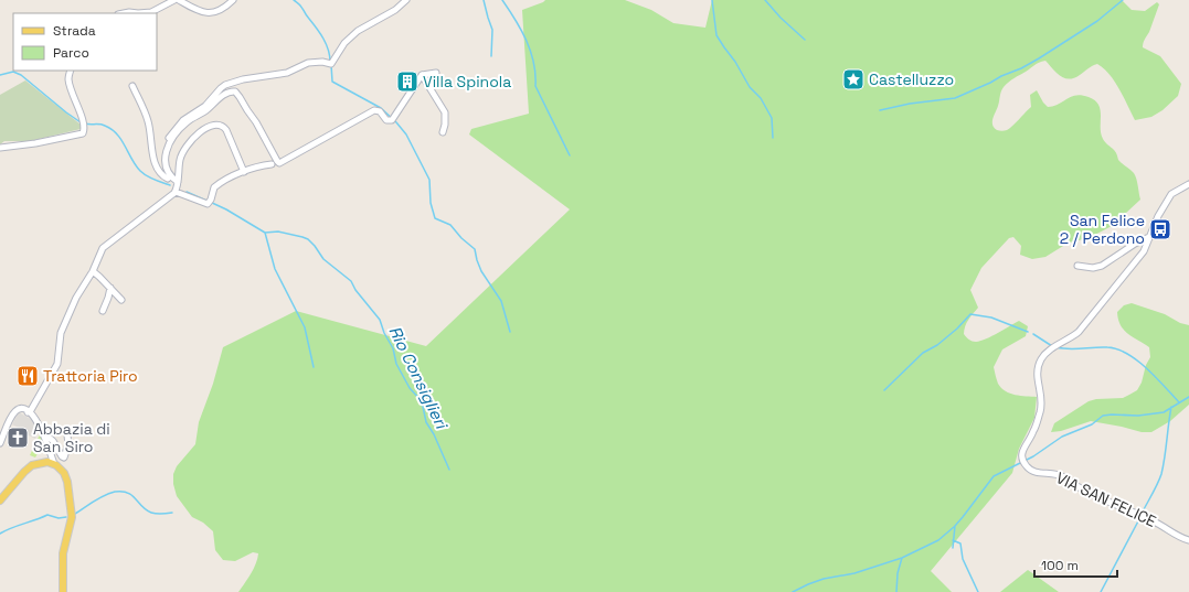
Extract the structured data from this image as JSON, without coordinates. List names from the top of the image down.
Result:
{
  "streets": {
    "street": ["VIA SAN FELICE"]
  },
  "water": ["Rio Consiglieri"],
  "places": {
    "place": ["Castelluzzo"],
    "building": ["Villa Spinola"],
    "bus stop": ["San Felice 2 / Perdono"],
    "restaurant": ["Trattoria Piro"],
    "church": ["Abbazia di San Siro"]
  },
  "legend": ["Strada", "Parco"],
  "scale_bar": "100 m"
}
